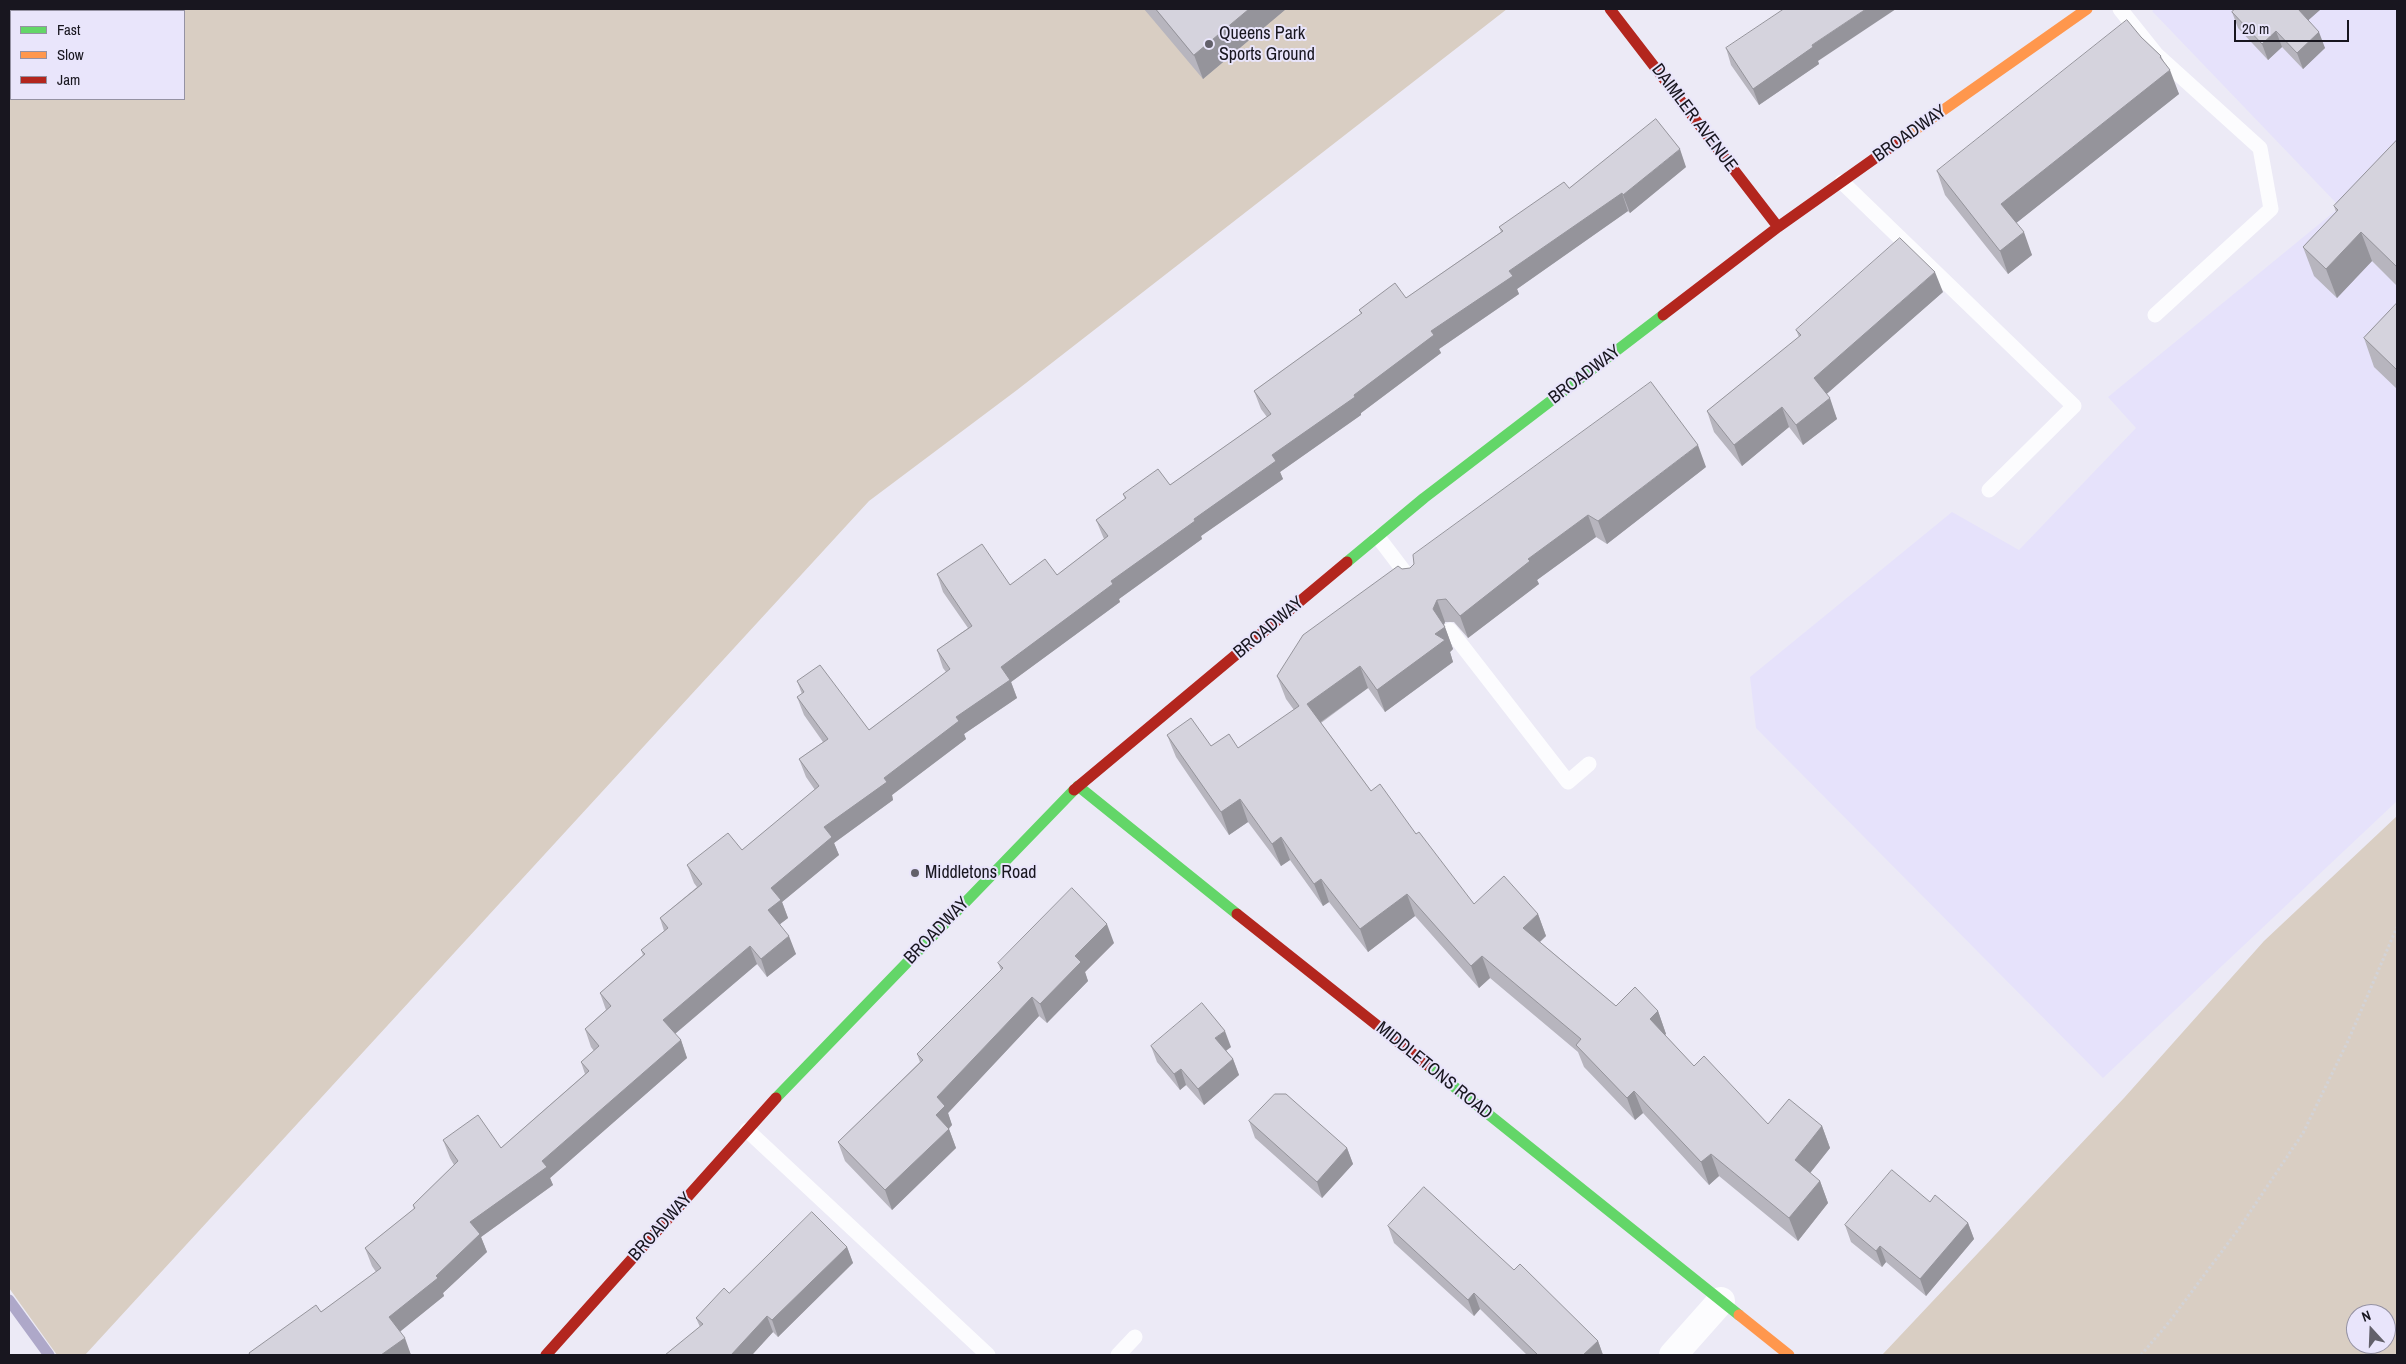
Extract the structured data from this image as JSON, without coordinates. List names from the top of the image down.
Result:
{
  "streets": {
    "main road": ["DAIMLER AVENUE", "BROADWAY", "MIDDLETONS ROAD"]
  },
  "crossings": [
    ["DAIMLER AVENUE", "BROADWAY"],
    ["BROADWAY", "MIDDLETONS ROAD"]
  ],
  "places": ["Queens Park Sports Ground", "Middletons Road"],
  "legend": ["Fast", "Slow", "Jam"],
  "scale_bar": "20 m",
  "north": "top"
}
